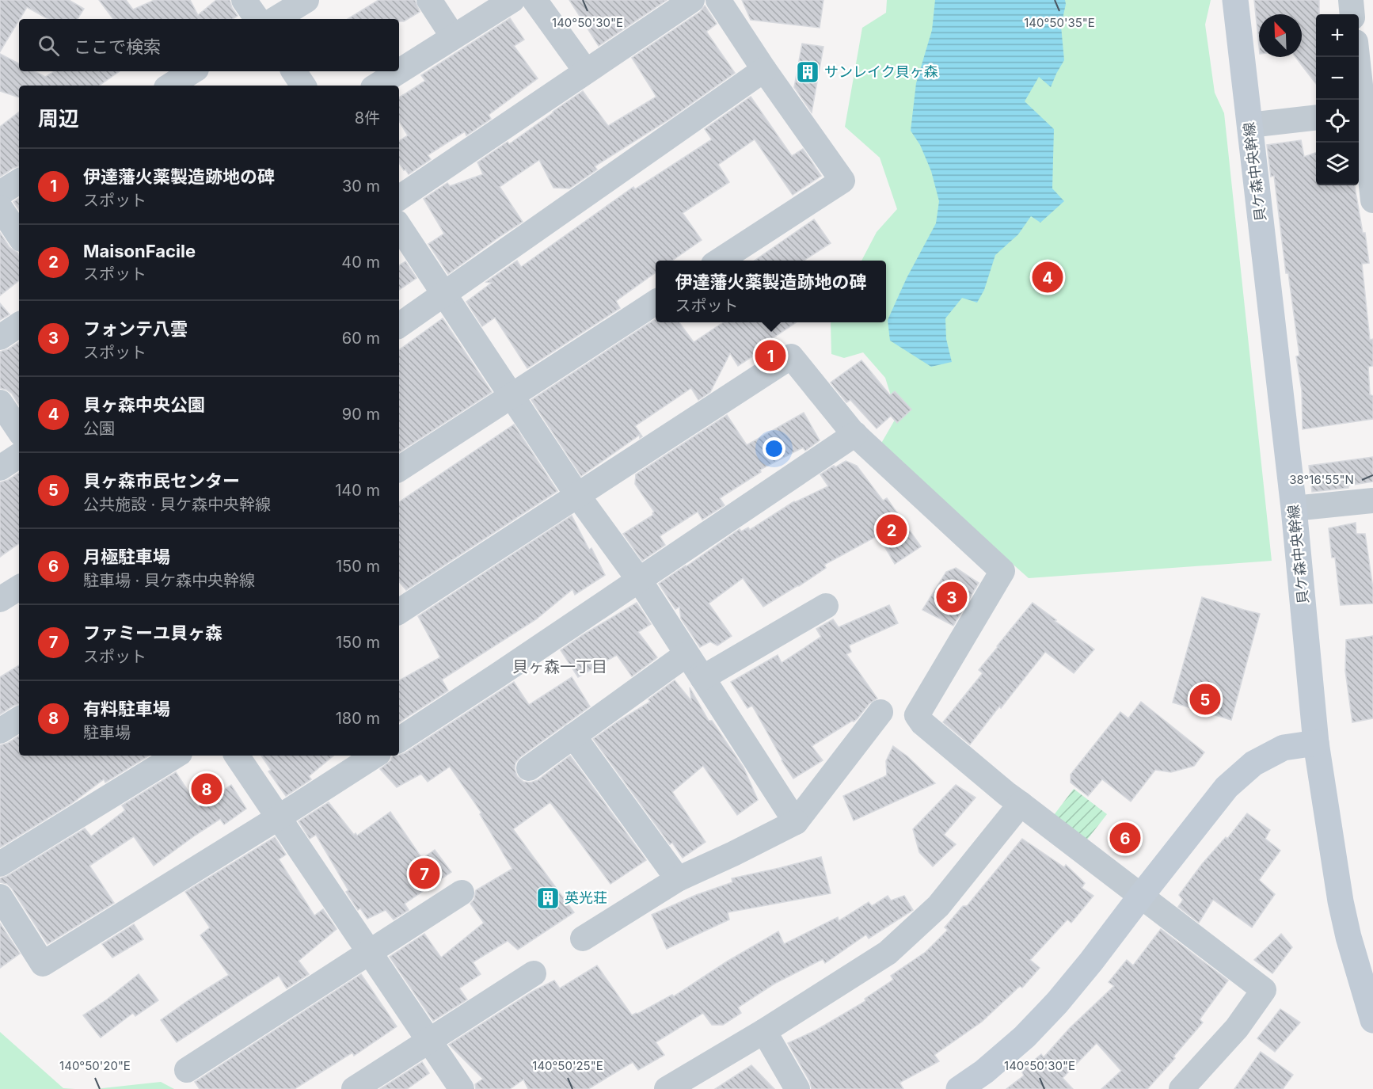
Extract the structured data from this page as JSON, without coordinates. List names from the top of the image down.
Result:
{
  "streets": {
    "street": ["貝ケ森中央幹線"]
  },
  "districts": ["貝ヶ森一丁目"],
  "places": {
    "building": ["サンレイク貝ヶ森", "英光荘"]
  },
  "north": "top left",
  "page": {
    "map_buttons": ["+", "−"],
    "search": "ここで検索",
    "heading": ["周辺", "8件"],
    "list": [
      {
        "mark": "1",
        "name": "伊達藩火薬製造跡地の碑",
        "note": "スポット",
        "value": "30 m"
      },
      {
        "mark": "2",
        "name": "MaisonFacile",
        "note": "スポット",
        "value": "40 m"
      },
      {
        "mark": "3",
        "name": "フォンテ八雲",
        "note": "スポット",
        "value": "60 m"
      },
      {
        "mark": "4",
        "name": "貝ヶ森中央公園",
        "note": "公園",
        "value": "90 m"
      },
      {
        "mark": "5",
        "name": "貝ヶ森市民センター",
        "note": "公共施設 · 貝ケ森中央幹線",
        "value": "140 m"
      },
      {
        "mark": "6",
        "name": "月極駐車場",
        "note": "駐車場 · 貝ケ森中央幹線",
        "value": "150 m"
      },
      {
        "mark": "7",
        "name": "ファミーユ貝ヶ森",
        "note": "スポット",
        "value": "150 m"
      },
      {
        "mark": "8",
        "name": "有料駐車場",
        "note": "駐車場",
        "value": "180 m"
      }
    ],
    "pins": [
      "4",
      "1",
      "2",
      "3",
      "5",
      "8",
      "6",
      "7"
    ],
    "popup": ["伊達藩火薬製造跡地の碑", "スポット"]
  },
  "coordinates": [
    "140°50'30\"E",
    "140°50'35\"E",
    "38°16'55\"N",
    "140°50'20\"E",
    "140°50'25\"E"
  ]
}
